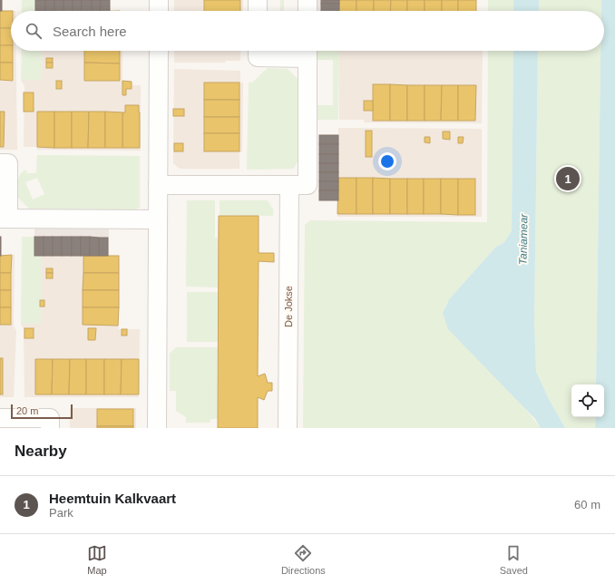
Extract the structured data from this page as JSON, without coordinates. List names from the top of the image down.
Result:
{
  "streets": {
    "street": ["De Jokse"]
  },
  "water": ["Taniamear"],
  "scale_bar": "20 m",
  "page": {
    "search": "Search here",
    "pins": "1",
    "scale": "20 m",
    "heading": "Nearby",
    "list": [
      {
        "mark": "1",
        "name": "Heemtuin Kalkvaart",
        "note": "Park",
        "value": "60 m"
      }
    ],
    "nav": ["Map", "Directions", "Saved"]
  }
}
